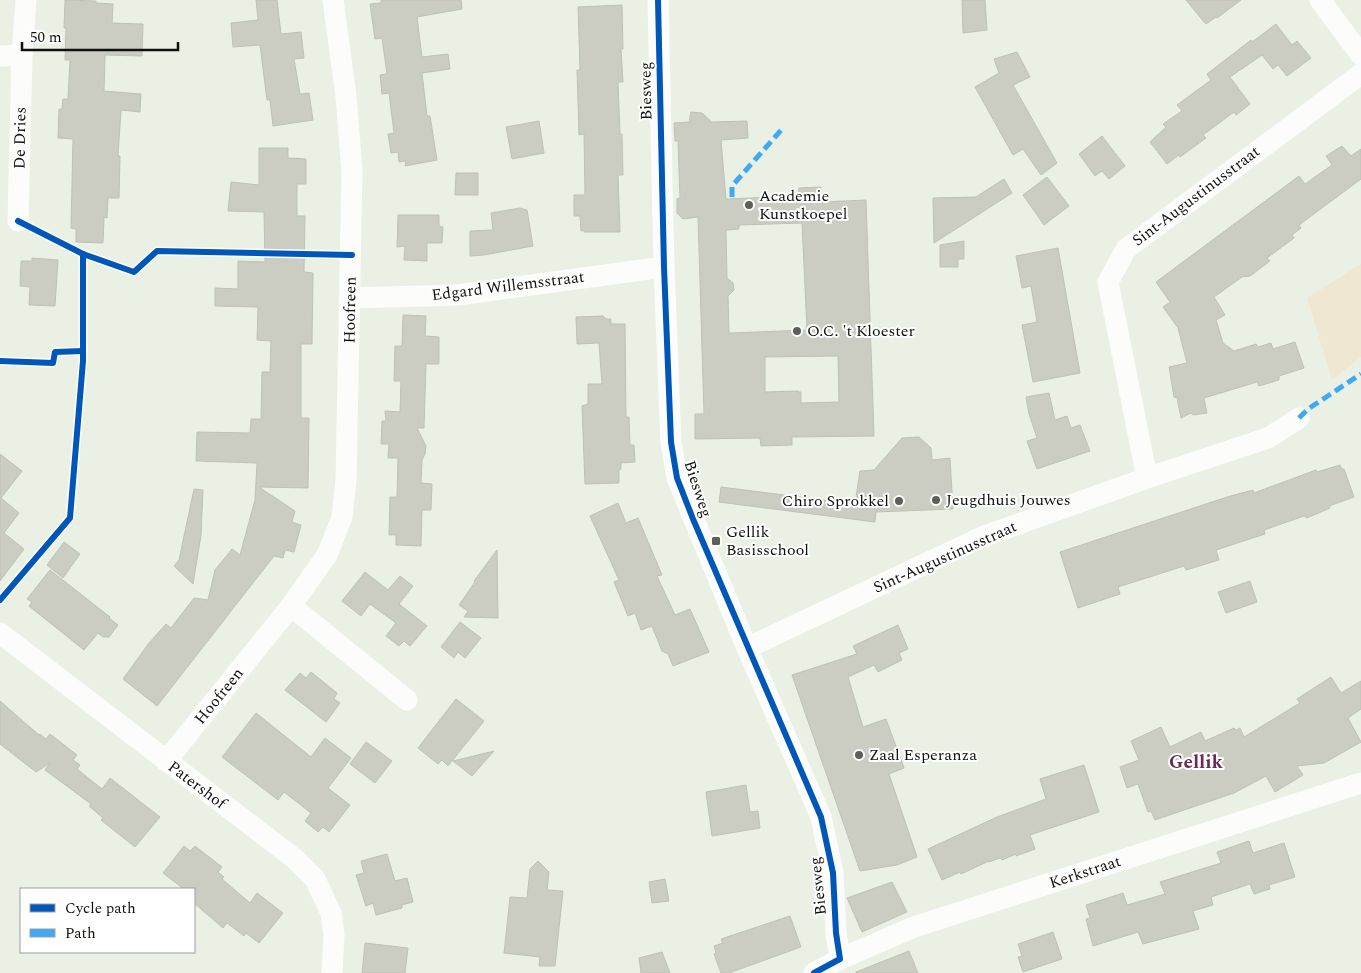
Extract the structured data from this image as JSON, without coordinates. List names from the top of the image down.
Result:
{
  "streets": {
    "street": [
      "Biesweg",
      "De Dries",
      "Sint-Augustinusstraat",
      "Edgard Willemsstraat",
      "Hoofreen",
      "Patershof",
      "Kerkstraat"
    ]
  },
  "crossings": [
    ["Biesweg", "Sint-Augustinusstraat"],
    ["Biesweg", "Edgard Willemsstraat"],
    ["Biesweg", "Kerkstraat"],
    ["Edgard Willemsstraat", "Hoofreen"],
    ["Hoofreen", "Patershof"]
  ],
  "districts": ["Gellik"],
  "places": {
    "other": [
      "Academie Kunstkoepel",
      "O.C. 't Kloester",
      "Jeugdhuis Jouwes",
      "Chiro Sprokkel",
      "Zaal Esperanza"
    ],
    "transit": ["Gellik Basisschool"]
  },
  "legend": ["Cycle path", "Path"],
  "scale_bar": "50 m"
}
